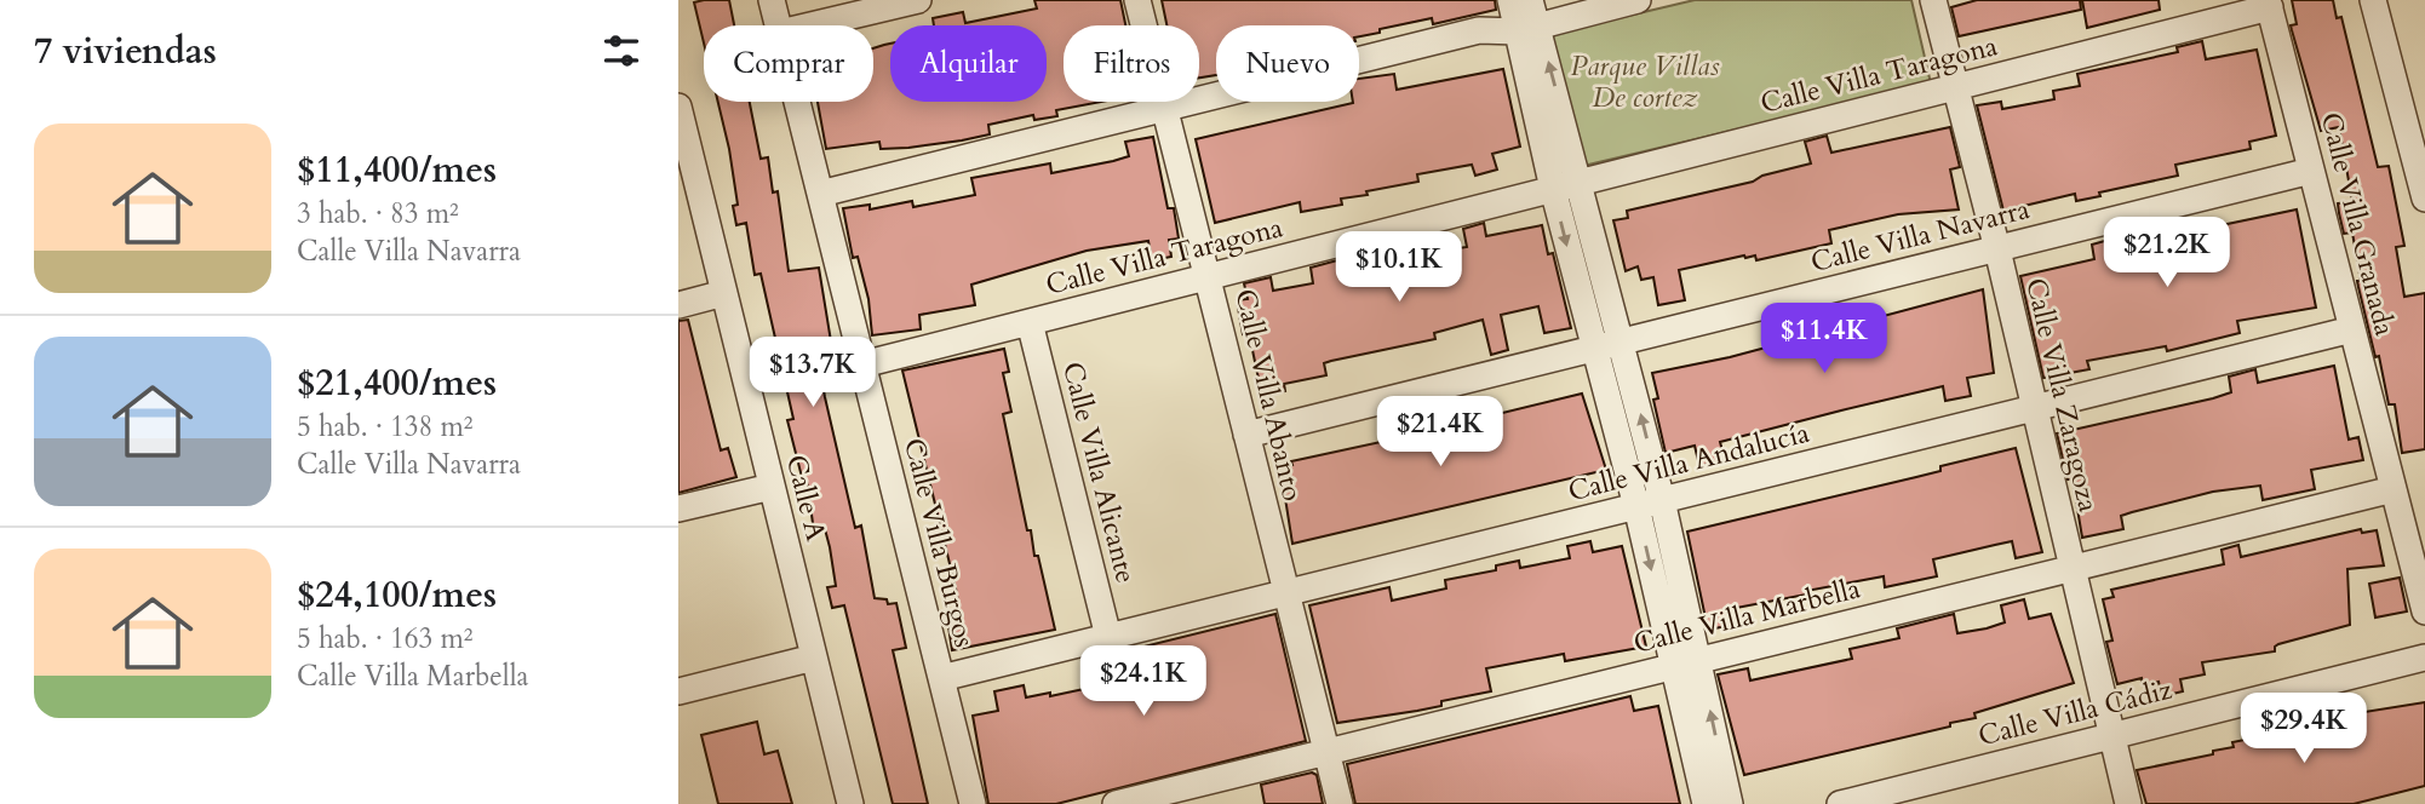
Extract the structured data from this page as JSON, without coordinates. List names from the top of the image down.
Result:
{
  "streets": {
    "street": [
      "Calle Villa Taragona",
      "Calle Villa Granada",
      "Calle Villa Navarra",
      "Calle Villa Abanto",
      "Calle Villa Zaragoza",
      "Calle Villa Andalucía",
      "Calle Villa Alicante",
      "Calle A",
      "Calle Villa Burgos",
      "Calle Villa Marbella",
      "Calle Villa Cádiz"
    ]
  },
  "crossings": [
    ["Calle Villa Taragona", "Calle Villa Granada"],
    ["Calle Villa Taragona", "Calle Villa Abanto"],
    ["Calle Villa Taragona", "Calle Villa Zaragoza"],
    ["Calle Villa Taragona", "Calle Villa Alicante"],
    ["Calle Villa Taragona", "Calle Villa Burgos"],
    ["Calle Villa Granada", "Calle Villa Navarra"],
    ["Calle Villa Granada", "Calle Villa Andalucía"],
    ["Calle Villa Granada", "Calle Villa Marbella"],
    ["Calle Villa Navarra", "Calle Villa Abanto"],
    ["Calle Villa Navarra", "Calle Villa Zaragoza"],
    ["Calle Villa Abanto", "Calle Villa Andalucía"],
    ["Calle Villa Abanto", "Calle Villa Marbella"],
    ["Calle Villa Zaragoza", "Calle Villa Andalucía"],
    ["Calle Villa Zaragoza", "Calle Villa Marbella"],
    ["Calle Villa Zaragoza", "Calle Villa Cádiz"],
    ["Calle Villa Andalucía", "Calle Villa Alicante"],
    ["Calle Villa Andalucía", "Calle Villa Burgos"]
  ],
  "parks": ["Parque Villas De cortez"],
  "page": {
    "heading": "7 viviendas",
    "chip": [
      "Comprar",
      "Alquilar",
      "Filtros",
      "Nuevo"
    ],
    "list": [
      {
        "name": "$11,400/mes",
        "note": "3 hab. · 83 m² · Calle Villa Navarra"
      },
      {
        "name": "$21,400/mes",
        "note": "5 hab. · 138 m² · Calle Villa Navarra"
      },
      {
        "name": "$24,100/mes",
        "note": "5 hab. · 163 m² · Calle Villa Marbella"
      }
    ],
    "price": [
      "$21.2K",
      "$10.1K",
      "$11.4K",
      "$13.7K",
      "$21.4K",
      "$24.1K",
      "$29.4K"
    ]
  }
}
